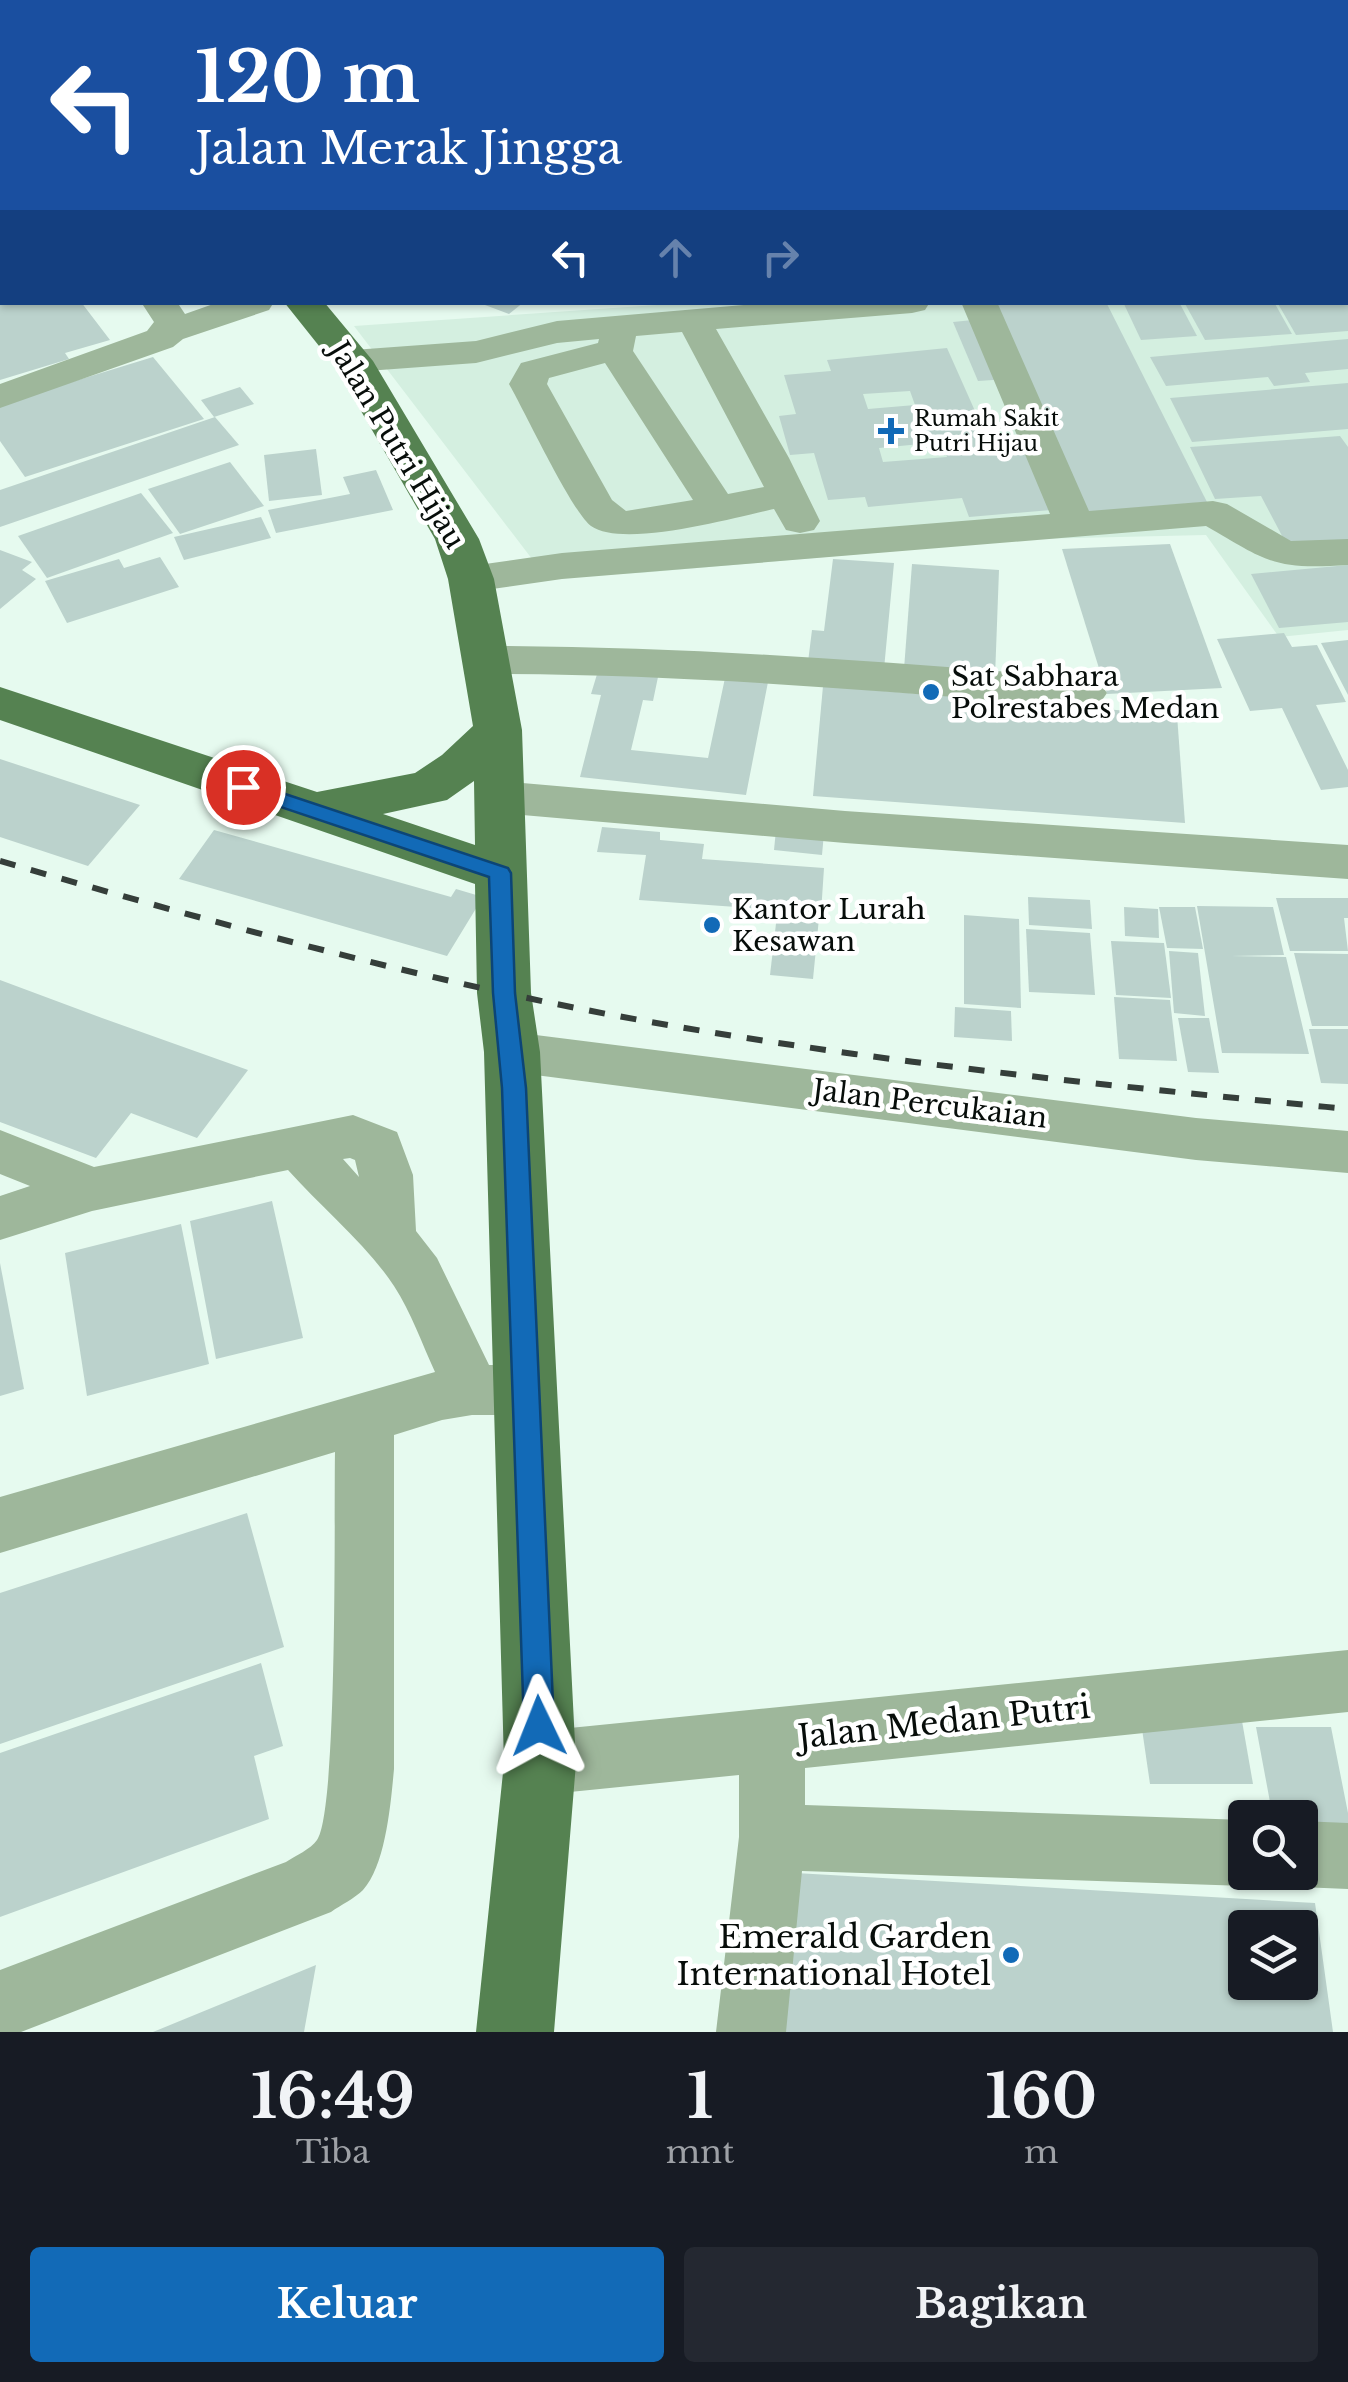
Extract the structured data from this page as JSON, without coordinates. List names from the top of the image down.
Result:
{
  "streets": {
    "main road": ["Jalan Putri Hijau"],
    "street": ["Jalan Percukaian", "Jalan Medan Putri"]
  },
  "crossings": [
    ["Jalan Putri Hijau", "Jalan Percukaian"],
    ["Jalan Putri Hijau", "Jalan Medan Putri"]
  ],
  "places": {
    "health": ["Rumah Sakit Putri Hijau"],
    "other": ["Sat Sabhara Polrestabes Medan", "Kantor Lurah Kesawan", "Emerald Garden International Hotel"]
  },
  "page": {
    "turn": ["120 m", "Jalan Merak Jingga"],
    "eta": [
      "16:49",
      "Tiba",
      "1",
      "mnt",
      "160",
      "m"
    ],
    "buttons": ["Keluar", "Bagikan"]
  }
}
